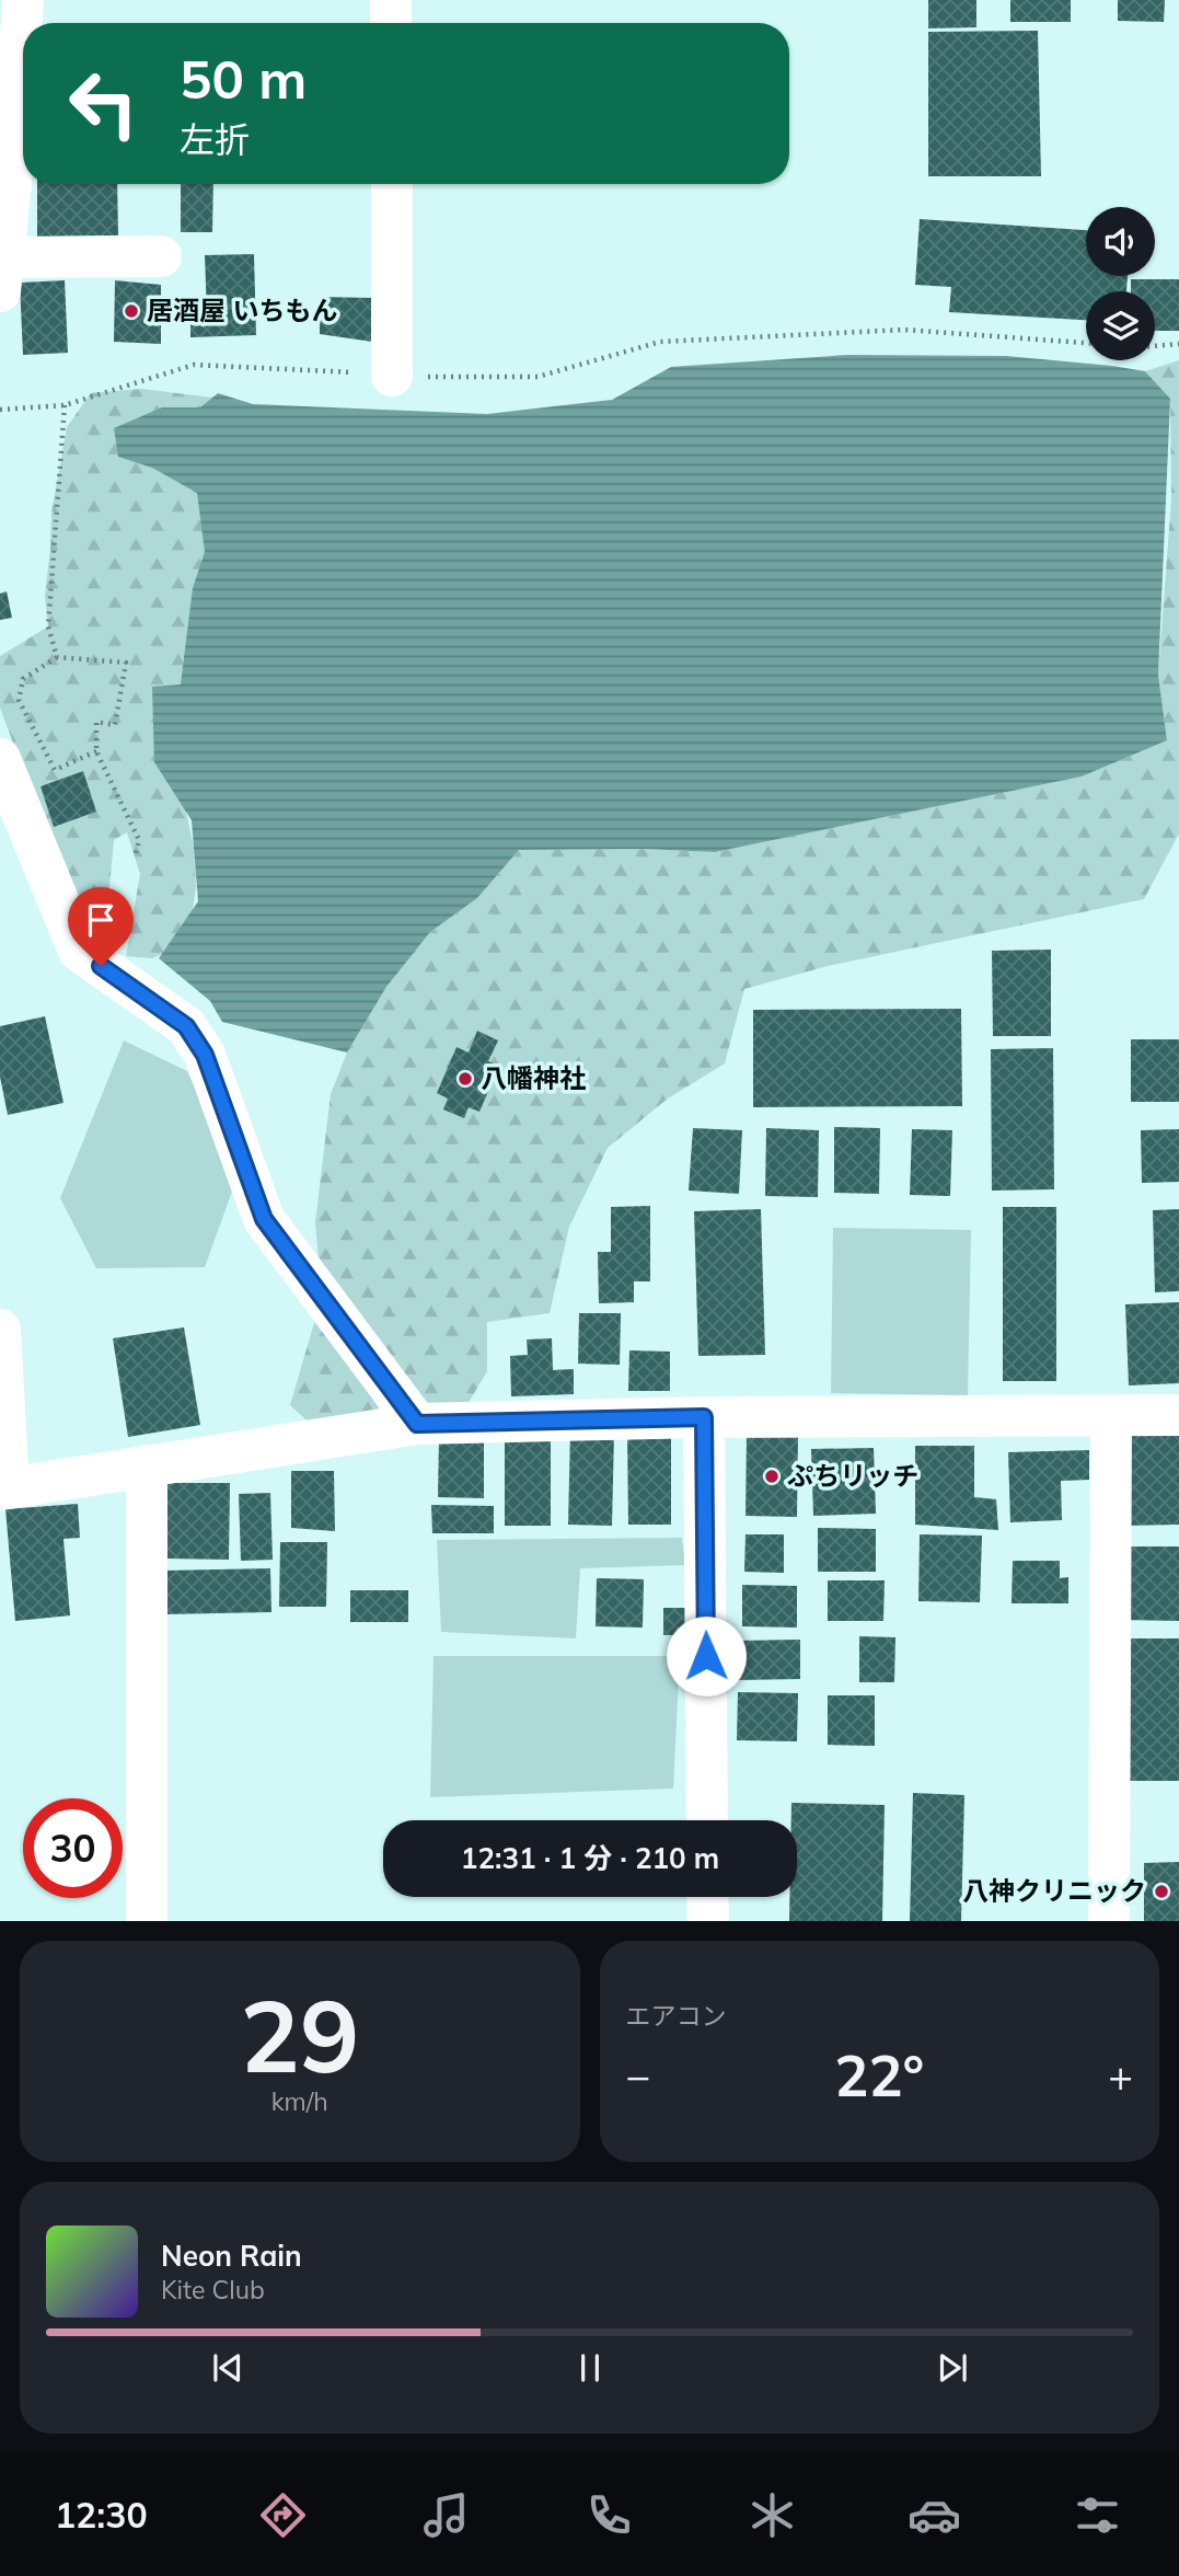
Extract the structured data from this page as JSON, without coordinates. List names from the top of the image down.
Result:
{
  "places": [
    "居酒屋 いちもん",
    "八幡神社",
    "ぷちリッチ",
    "八神クリニック"
  ],
  "page": {
    "turn": ["50 m", "左折"],
    "limit": "30",
    "trip": "12:31 · 1 分 · 210 m",
    "tile": [
      ["29", "km/h"],
      "エアコン"
    ],
    "heat": ["−", "22°", "+"],
    "song": ["Neon Rain", "Kite Club"],
    "tabs": "12:30"
  }
}
